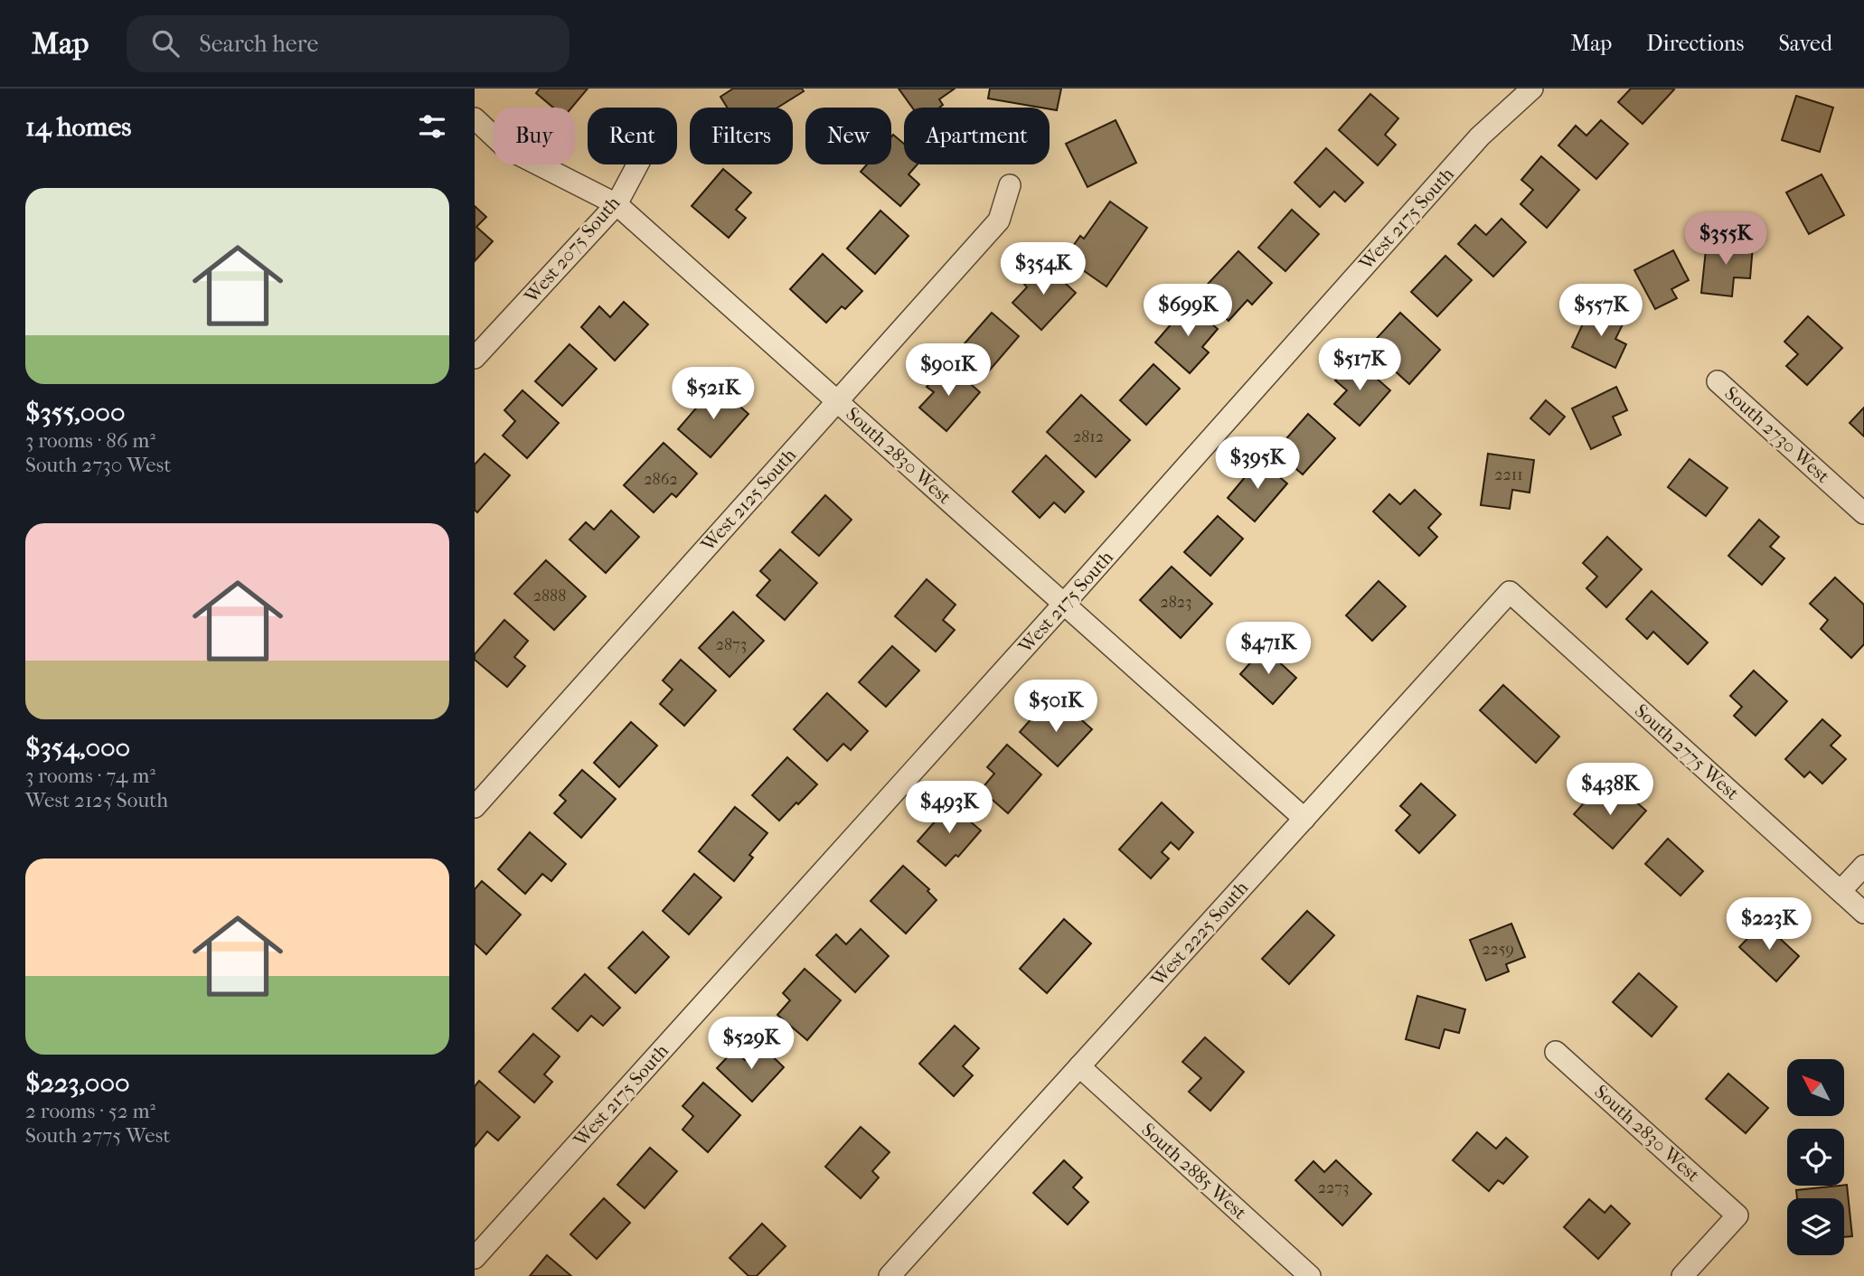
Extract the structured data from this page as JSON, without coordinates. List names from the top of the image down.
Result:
{
  "streets": {
    "street": [
      "West 2175 South",
      "West 2075 South",
      "South 2730 West",
      "South 2830 West",
      "West 2125 South",
      "South 2775 West",
      "West 2225 South",
      "South 2885 West"
    ]
  },
  "crossings": [
    ["West 2175 South", "South 2830 West"],
    ["West 2075 South", "South 2830 West"],
    ["South 2830 West", "West 2125 South"],
    ["South 2830 West", "West 2225 South"],
    ["South 2775 West", "West 2225 South"],
    ["West 2225 South", "South 2885 West"]
  ],
  "house_numbers": [
    "2812",
    "2211",
    "2862",
    "2888",
    "2823",
    "2873",
    "2259",
    "2273"
  ],
  "north": "top left",
  "page": {
    "header": "Map",
    "search": "Search here",
    "nav": ["Map", "Directions", "Saved"],
    "heading": "14 homes",
    "chip": [
      "Buy",
      "Rent",
      "Filters",
      "New",
      "Apartment"
    ],
    "list": [
      {
        "name": "$355,000",
        "note": "3 rooms · 86 m² · South 2730 West"
      },
      {
        "name": "$354,000",
        "note": "3 rooms · 74 m² · West 2125 South"
      },
      {
        "name": "$223,000",
        "note": "2 rooms · 52 m² · South 2775 West"
      }
    ],
    "price": [
      "$355K",
      "$354K",
      "$699K",
      "$557K",
      "$517K",
      "$901K",
      "$521K",
      "$395K",
      "$471K",
      "$501K",
      "$438K",
      "$493K",
      "$223K",
      "$529K"
    ]
  }
}
